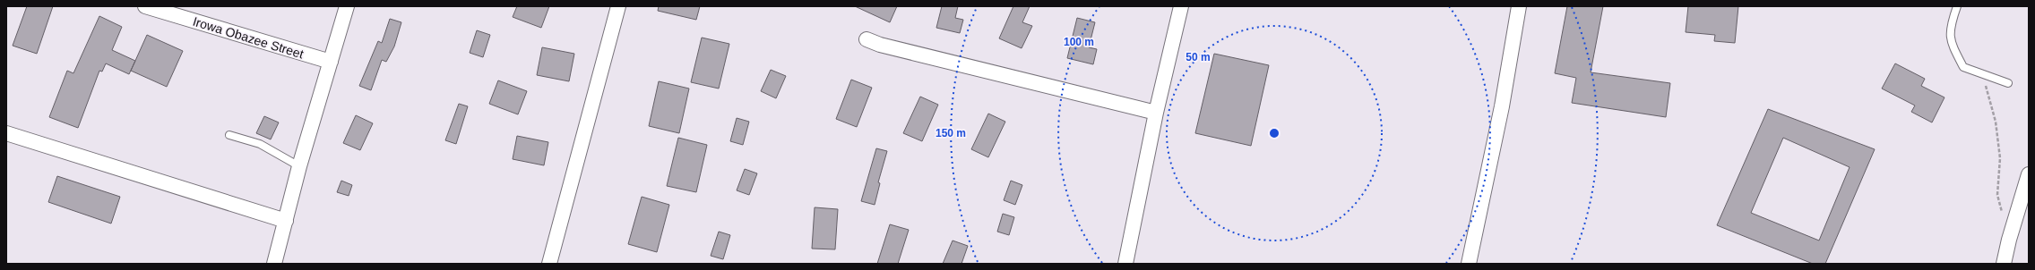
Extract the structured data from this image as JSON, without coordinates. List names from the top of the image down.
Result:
{
  "streets": {
    "street": ["Irowa Obazee Street"]
  },
  "rings": ["100 m", "50 m", "150 m"]
}
